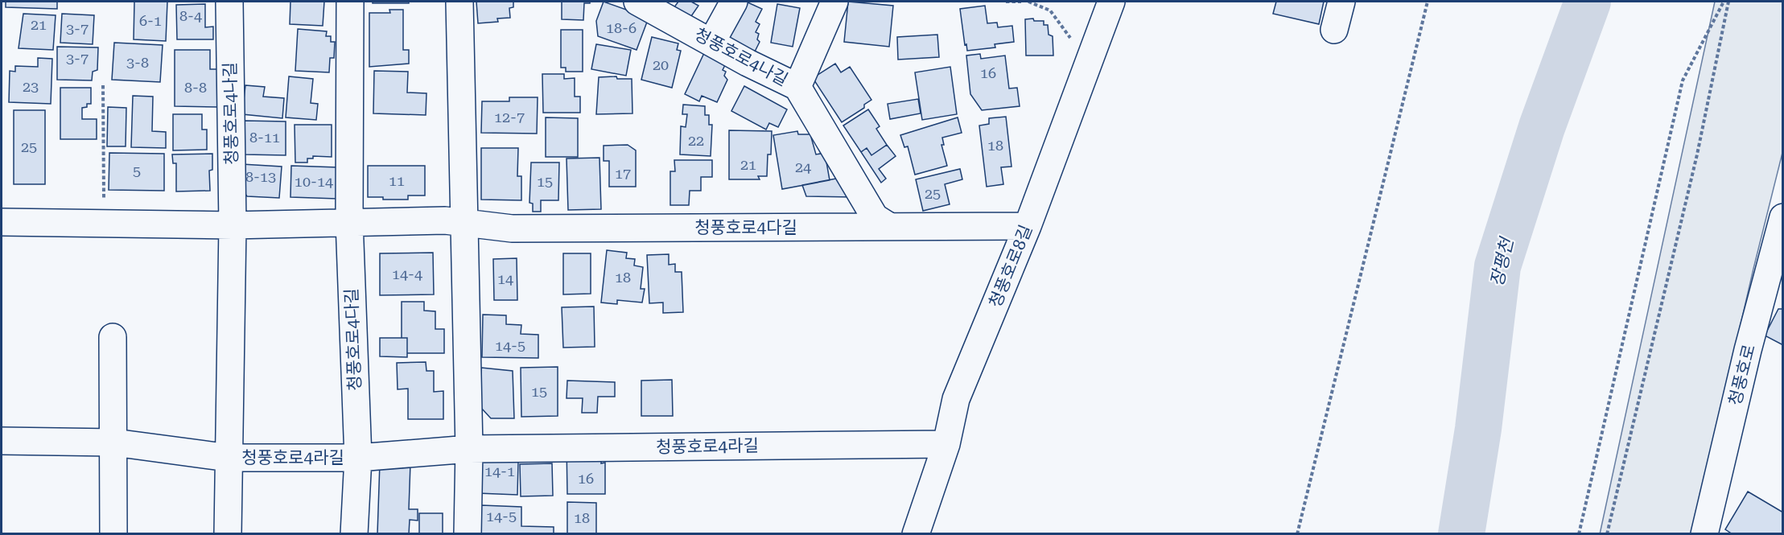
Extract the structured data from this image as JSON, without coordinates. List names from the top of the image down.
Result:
{
  "streets": {
    "street": [
      "청풍호로4나길",
      "청풍호로4다길",
      "청풍호로8길",
      "청풍호로",
      "청풍호로4라길"
    ]
  },
  "crossings": [
    ["청풍호로4나길", "청풍호로4다길"],
    ["청풍호로4다길", "청풍호로8길"],
    ["청풍호로4다길", "청풍호로4라길"],
    ["청풍호로8길", "청풍호로4라길"]
  ],
  "water": ["장평천"],
  "house_numbers": [
    "8-4",
    "6-1",
    "21",
    "18-6",
    "3-7",
    "3-7",
    "3-8",
    "20",
    "16",
    "23",
    "8-8",
    "12-7",
    "8-11",
    "22",
    "18",
    "25",
    "21",
    "24",
    "5",
    "17",
    "8-13",
    "11",
    "10-14",
    "15",
    "25",
    "14-4",
    "18",
    "14",
    "14-5",
    "15",
    "14-1",
    "16",
    "14-5",
    "18"
  ]
}
